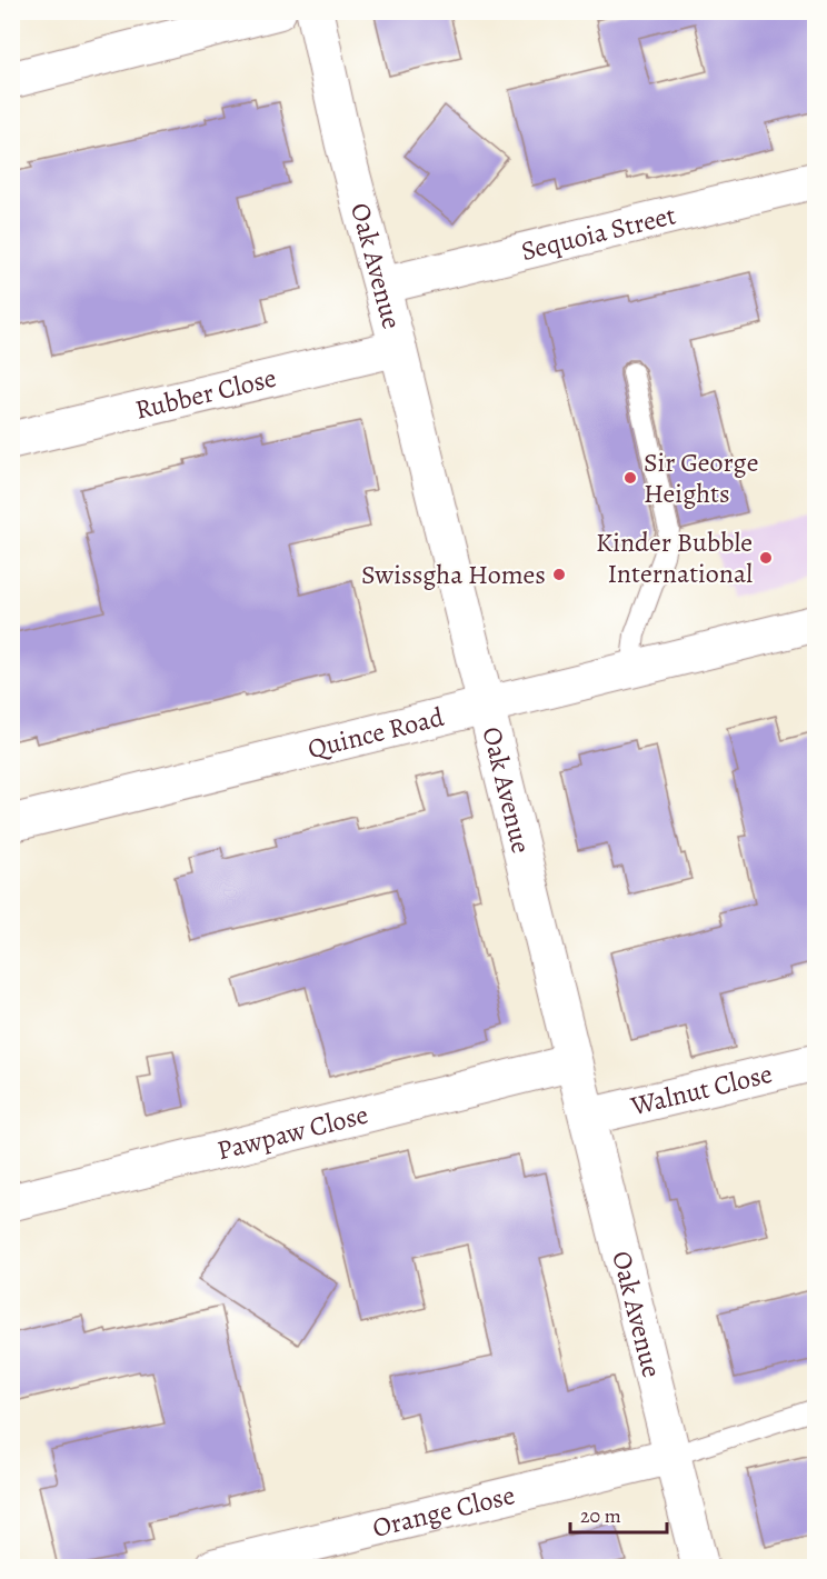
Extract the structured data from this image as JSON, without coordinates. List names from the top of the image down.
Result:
{
  "streets": {
    "street": [
      "Sequoia Street",
      "Oak Avenue",
      "Rubber Close",
      "Quince Road",
      "Walnut Close",
      "Pawpaw Close",
      "Orange Close"
    ]
  },
  "crossings": [
    ["Sequoia Street", "Oak Avenue"],
    ["Oak Avenue", "Rubber Close"],
    ["Oak Avenue", "Quince Road"],
    ["Oak Avenue", "Walnut Close"],
    ["Oak Avenue", "Pawpaw Close"],
    ["Oak Avenue", "Orange Close"]
  ],
  "places": ["Sir George Heights", "Kinder Bubble International", "Swissgha Homes"],
  "scale_bar": "20 m"
}
